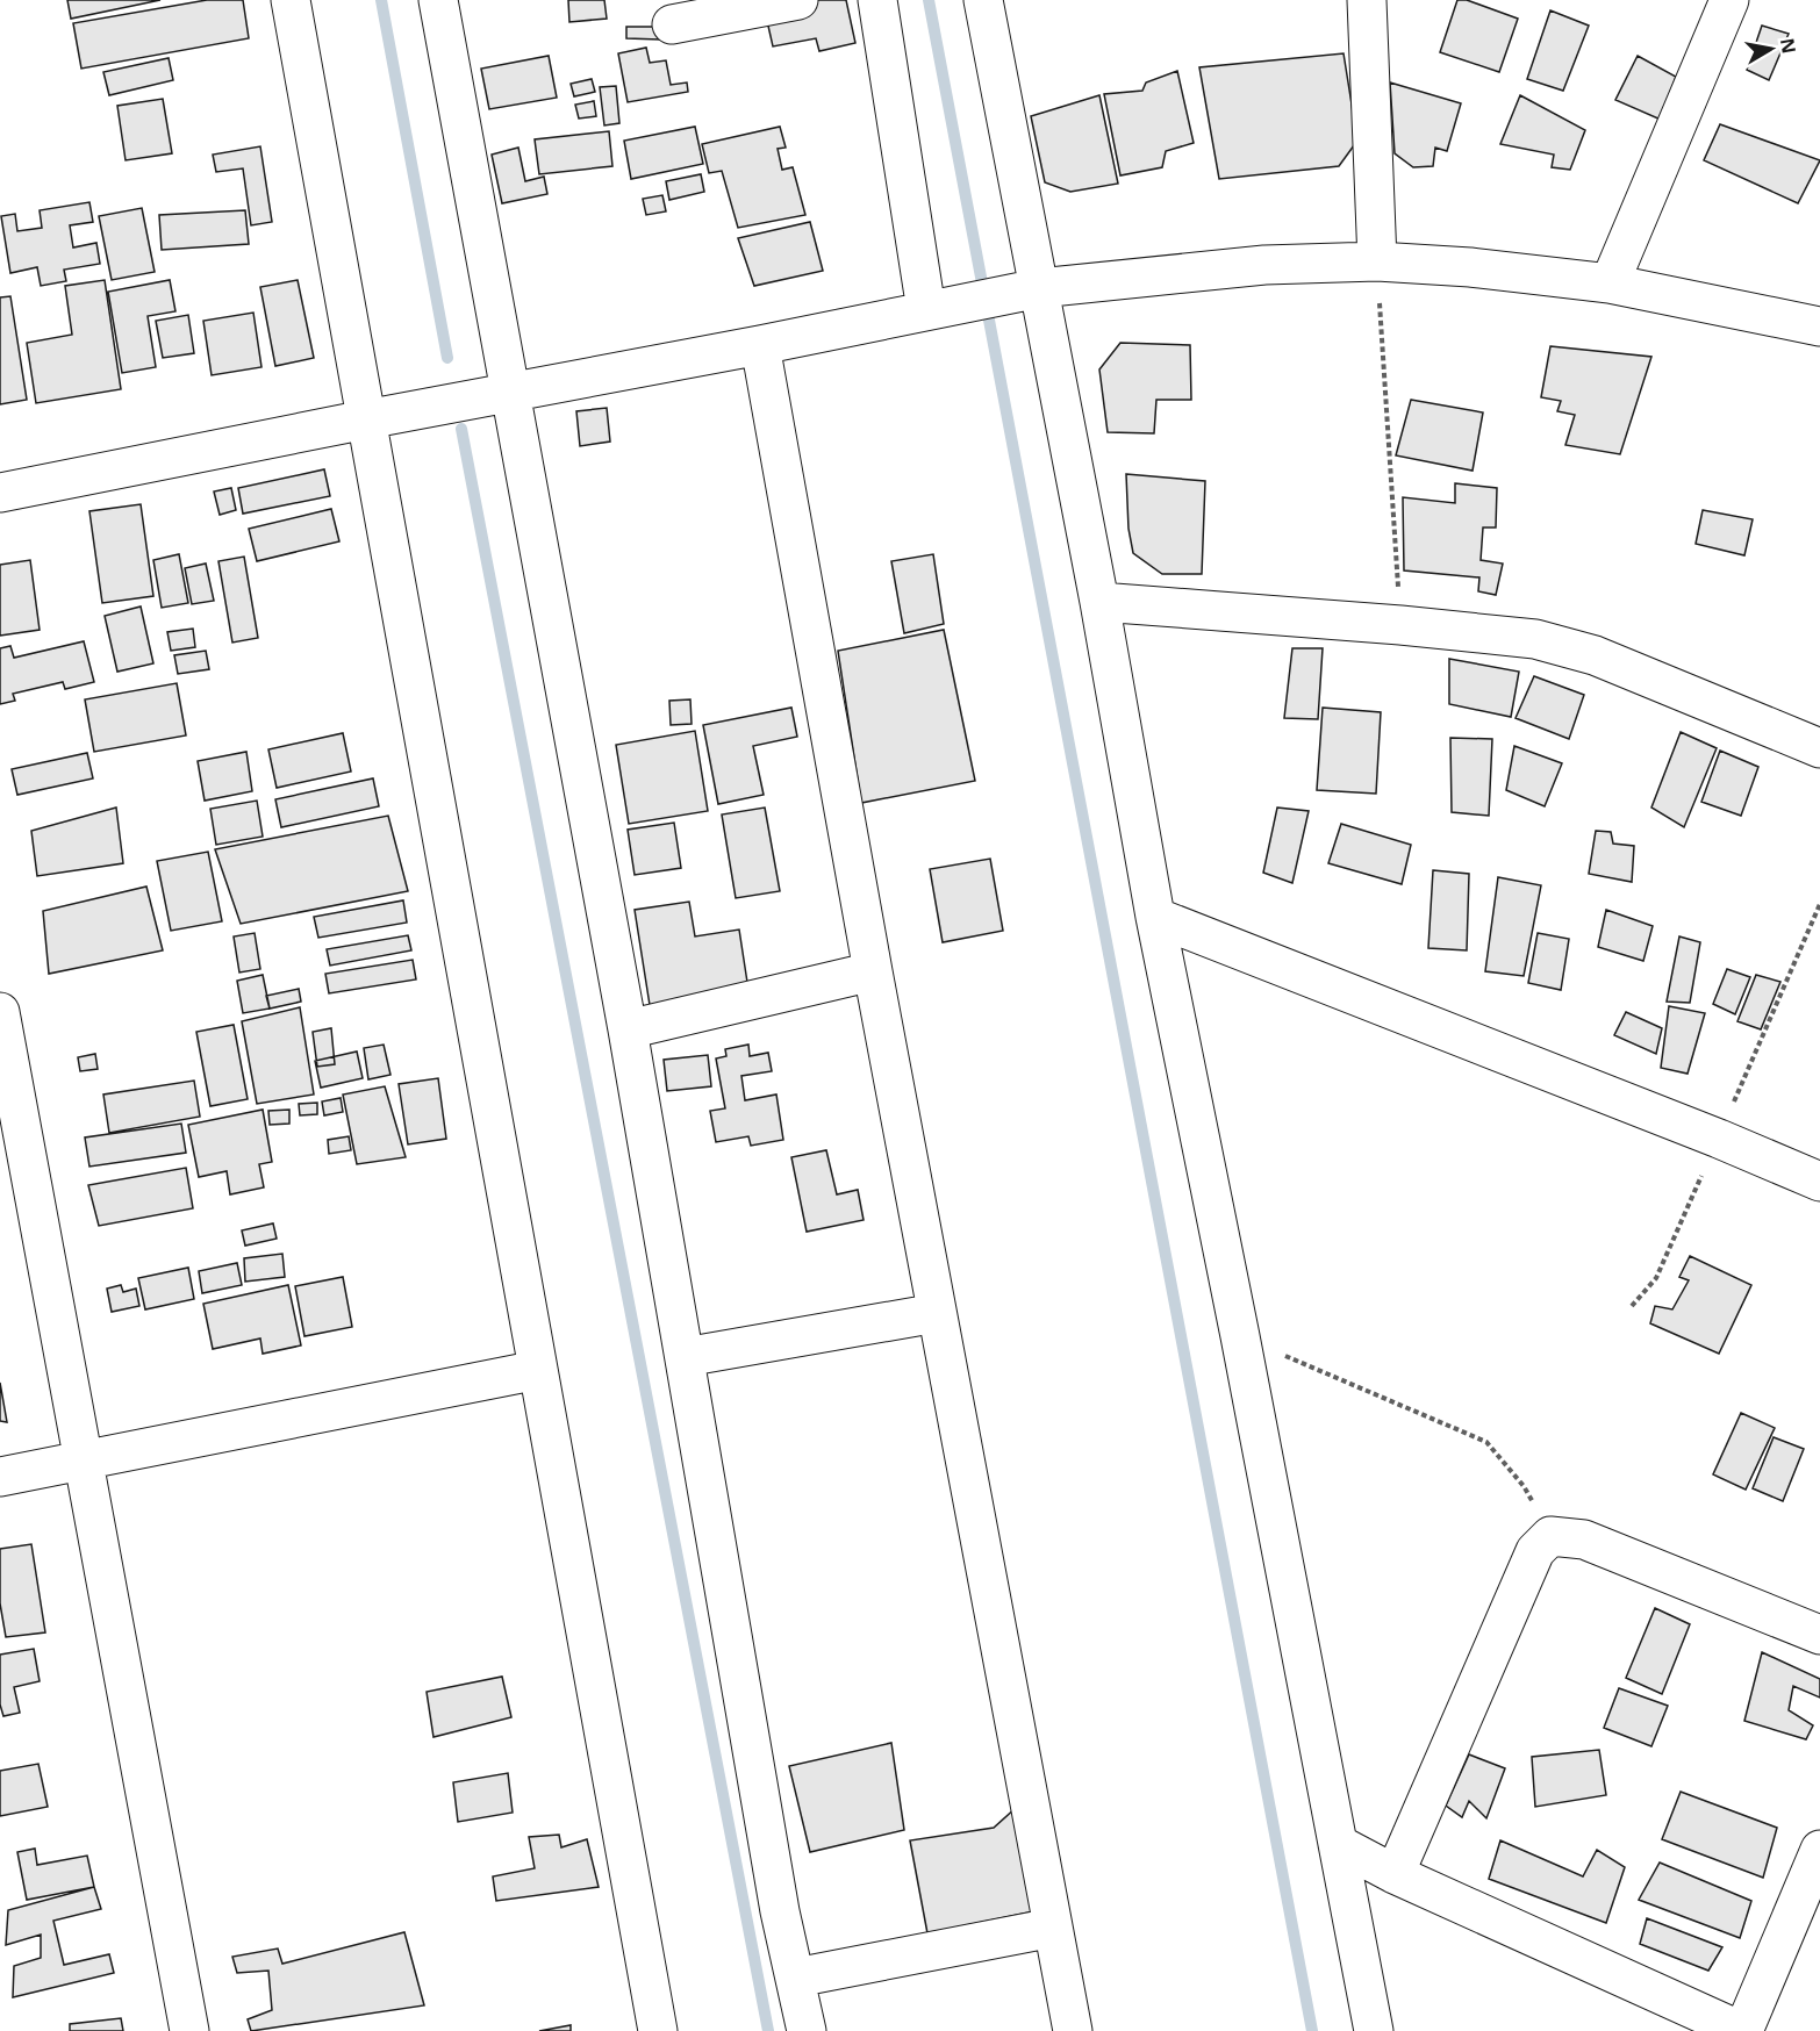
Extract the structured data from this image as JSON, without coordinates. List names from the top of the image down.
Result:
{
  "north": "right"
}
